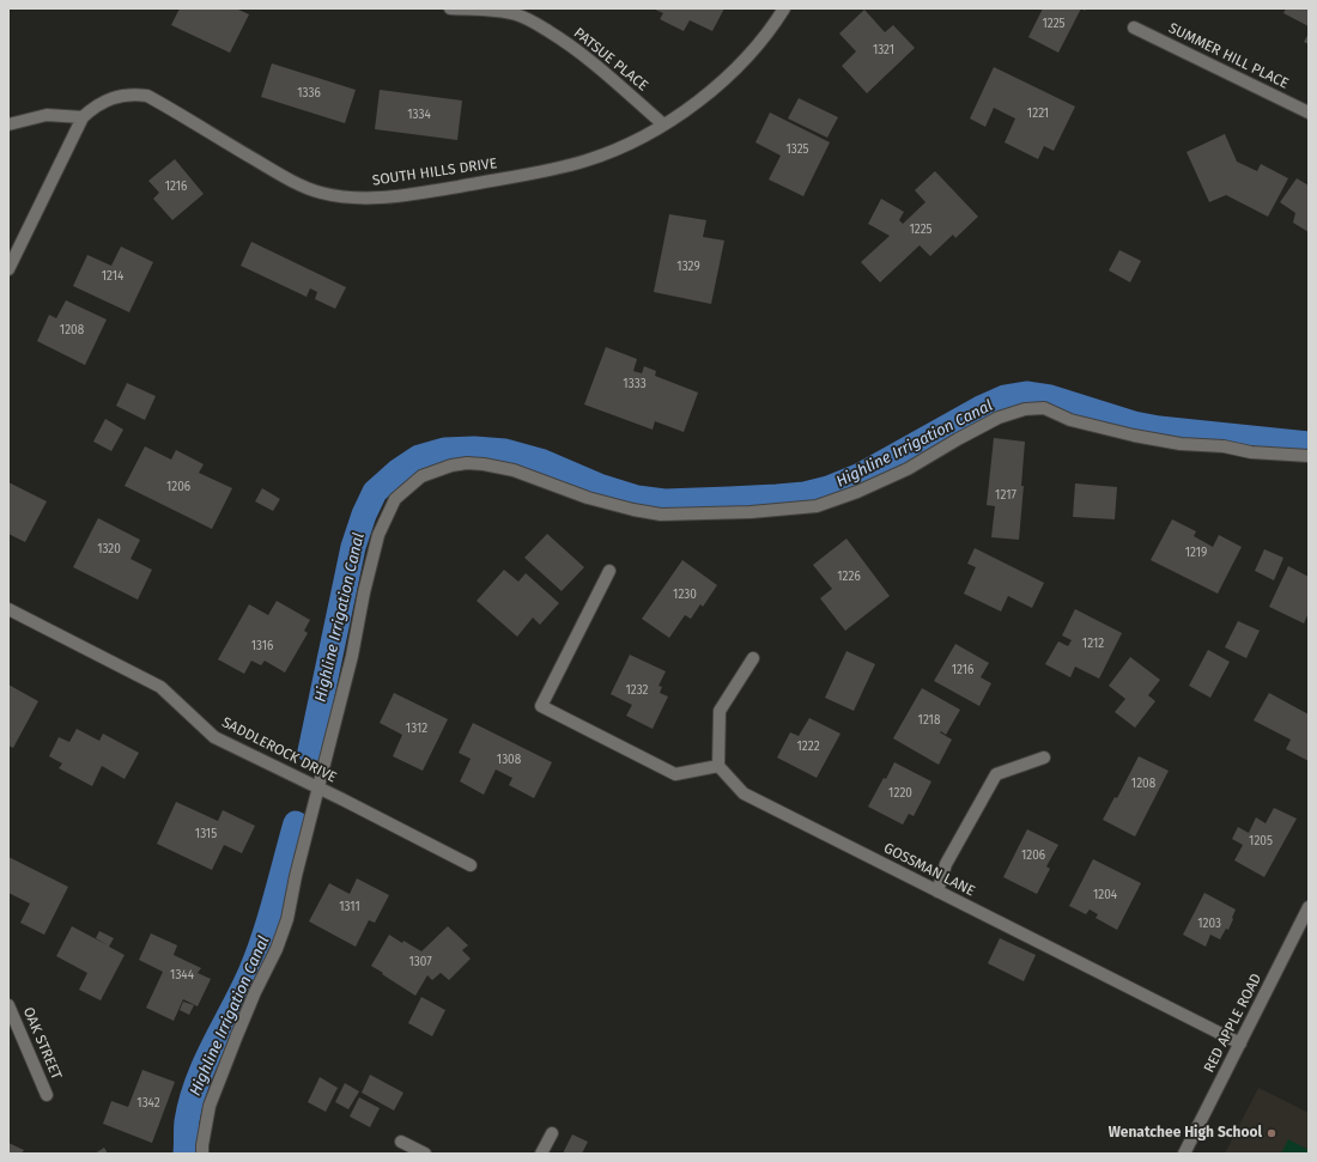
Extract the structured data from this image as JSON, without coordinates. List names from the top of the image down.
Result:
{
  "streets": {
    "street": [
      "SUMMER HILL PLACE",
      "PATSUE PLACE",
      "SOUTH HILLS DRIVE",
      "SADDLEROCK DRIVE",
      "GOSSMAN LANE",
      "RED APPLE ROAD",
      "OAK STREET"
    ]
  },
  "crossings": [
    ["PATSUE PLACE", "SOUTH HILLS DRIVE"],
    ["GOSSMAN LANE", "RED APPLE ROAD"]
  ],
  "water": ["Highline Irrigation Canal"],
  "places": ["Wenatchee High School"],
  "house_numbers": [
    "1225",
    "1321",
    "1336",
    "1221",
    "1334",
    "1325",
    "1216",
    "1225",
    "1329",
    "1214",
    "1208",
    "1333",
    "1206",
    "1217",
    "1320",
    "1219",
    "1226",
    "1230",
    "1212",
    "1316",
    "1216",
    "1232",
    "1218",
    "1312",
    "1222",
    "1308",
    "1208",
    "1220",
    "1315",
    "1205",
    "1206",
    "1204",
    "1311",
    "1203",
    "1307",
    "1344",
    "1342"
  ]
}
